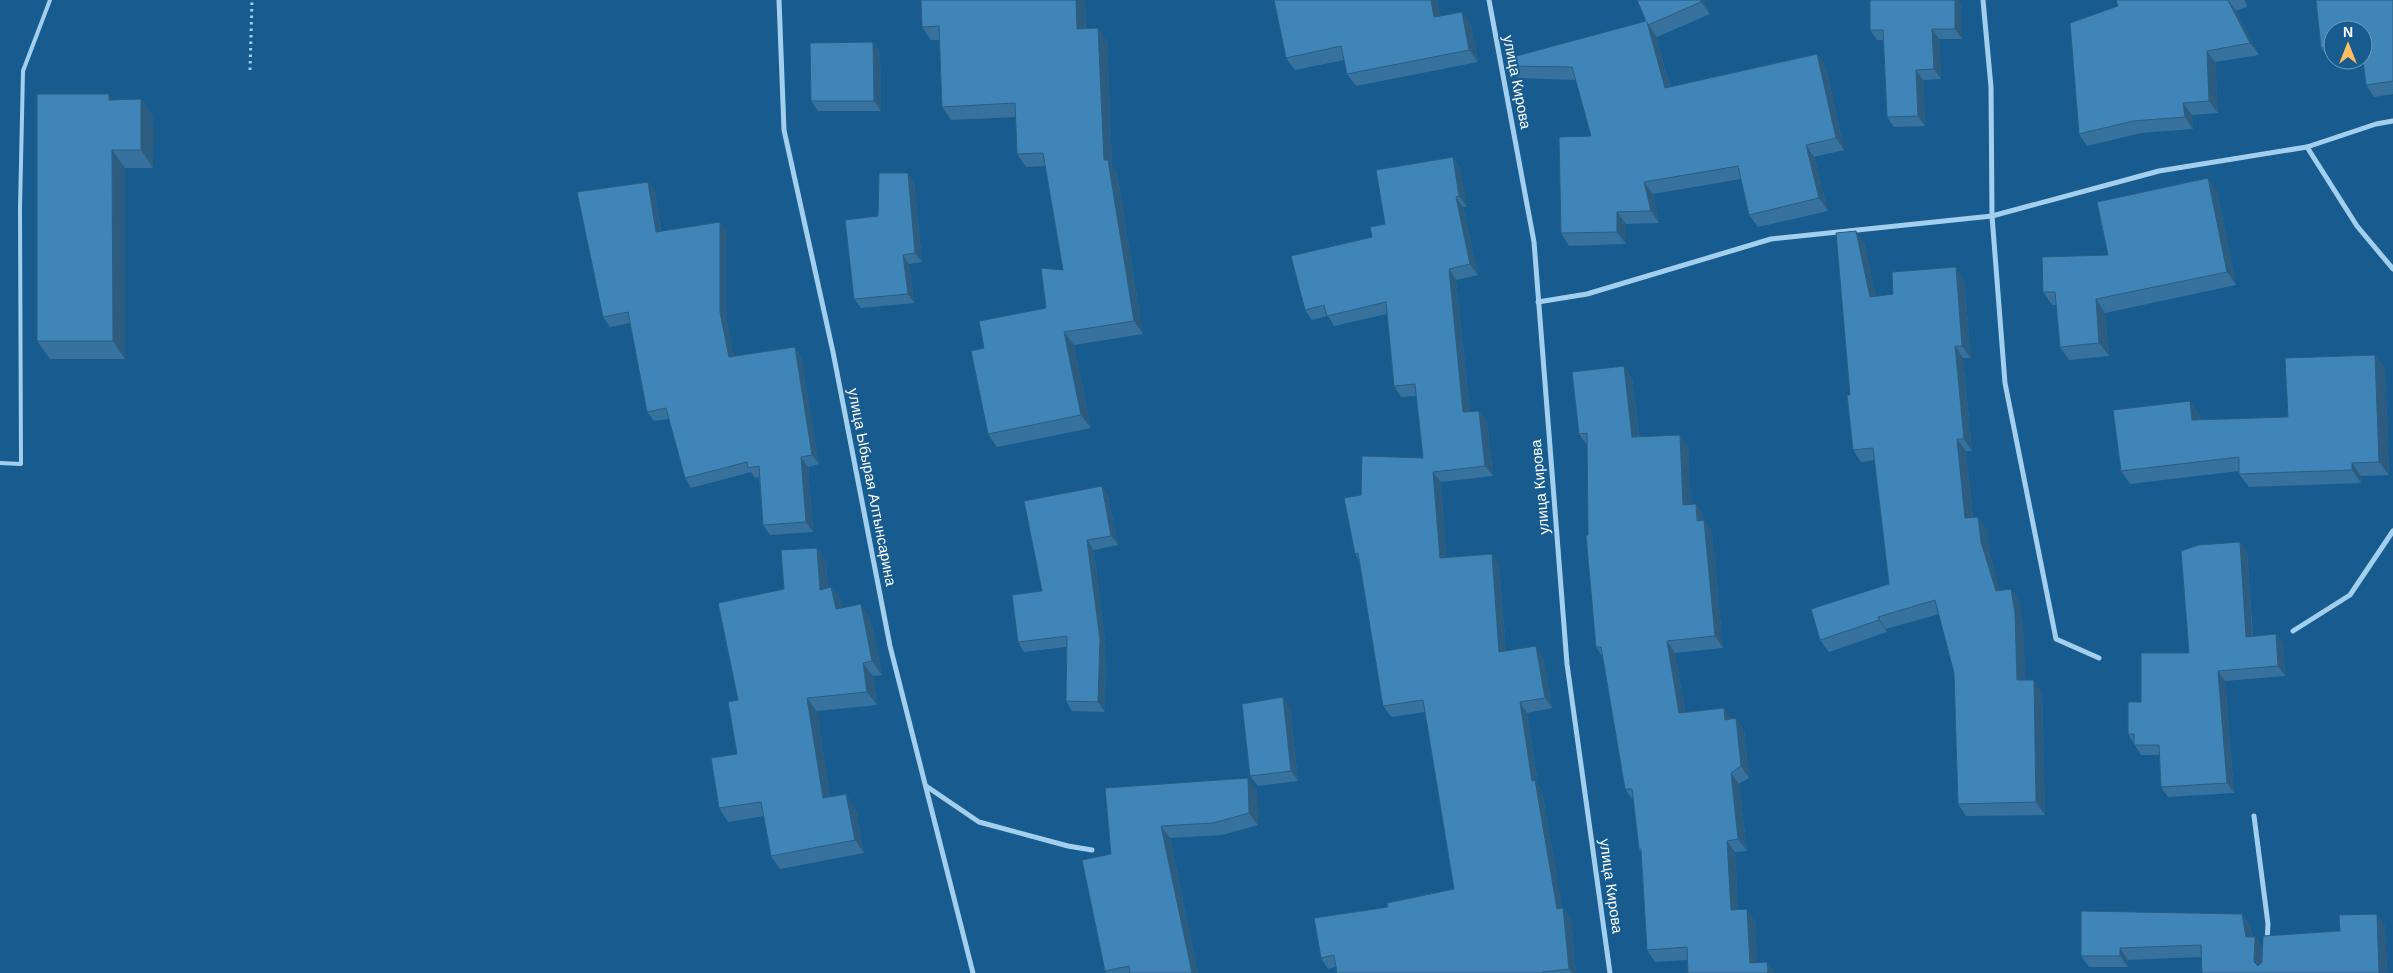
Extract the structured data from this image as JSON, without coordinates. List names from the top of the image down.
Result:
{
  "streets": {
    "street": ["улица Кирова", "улица Ыбырая Алтынсарина"]
  },
  "north": "top"
}
